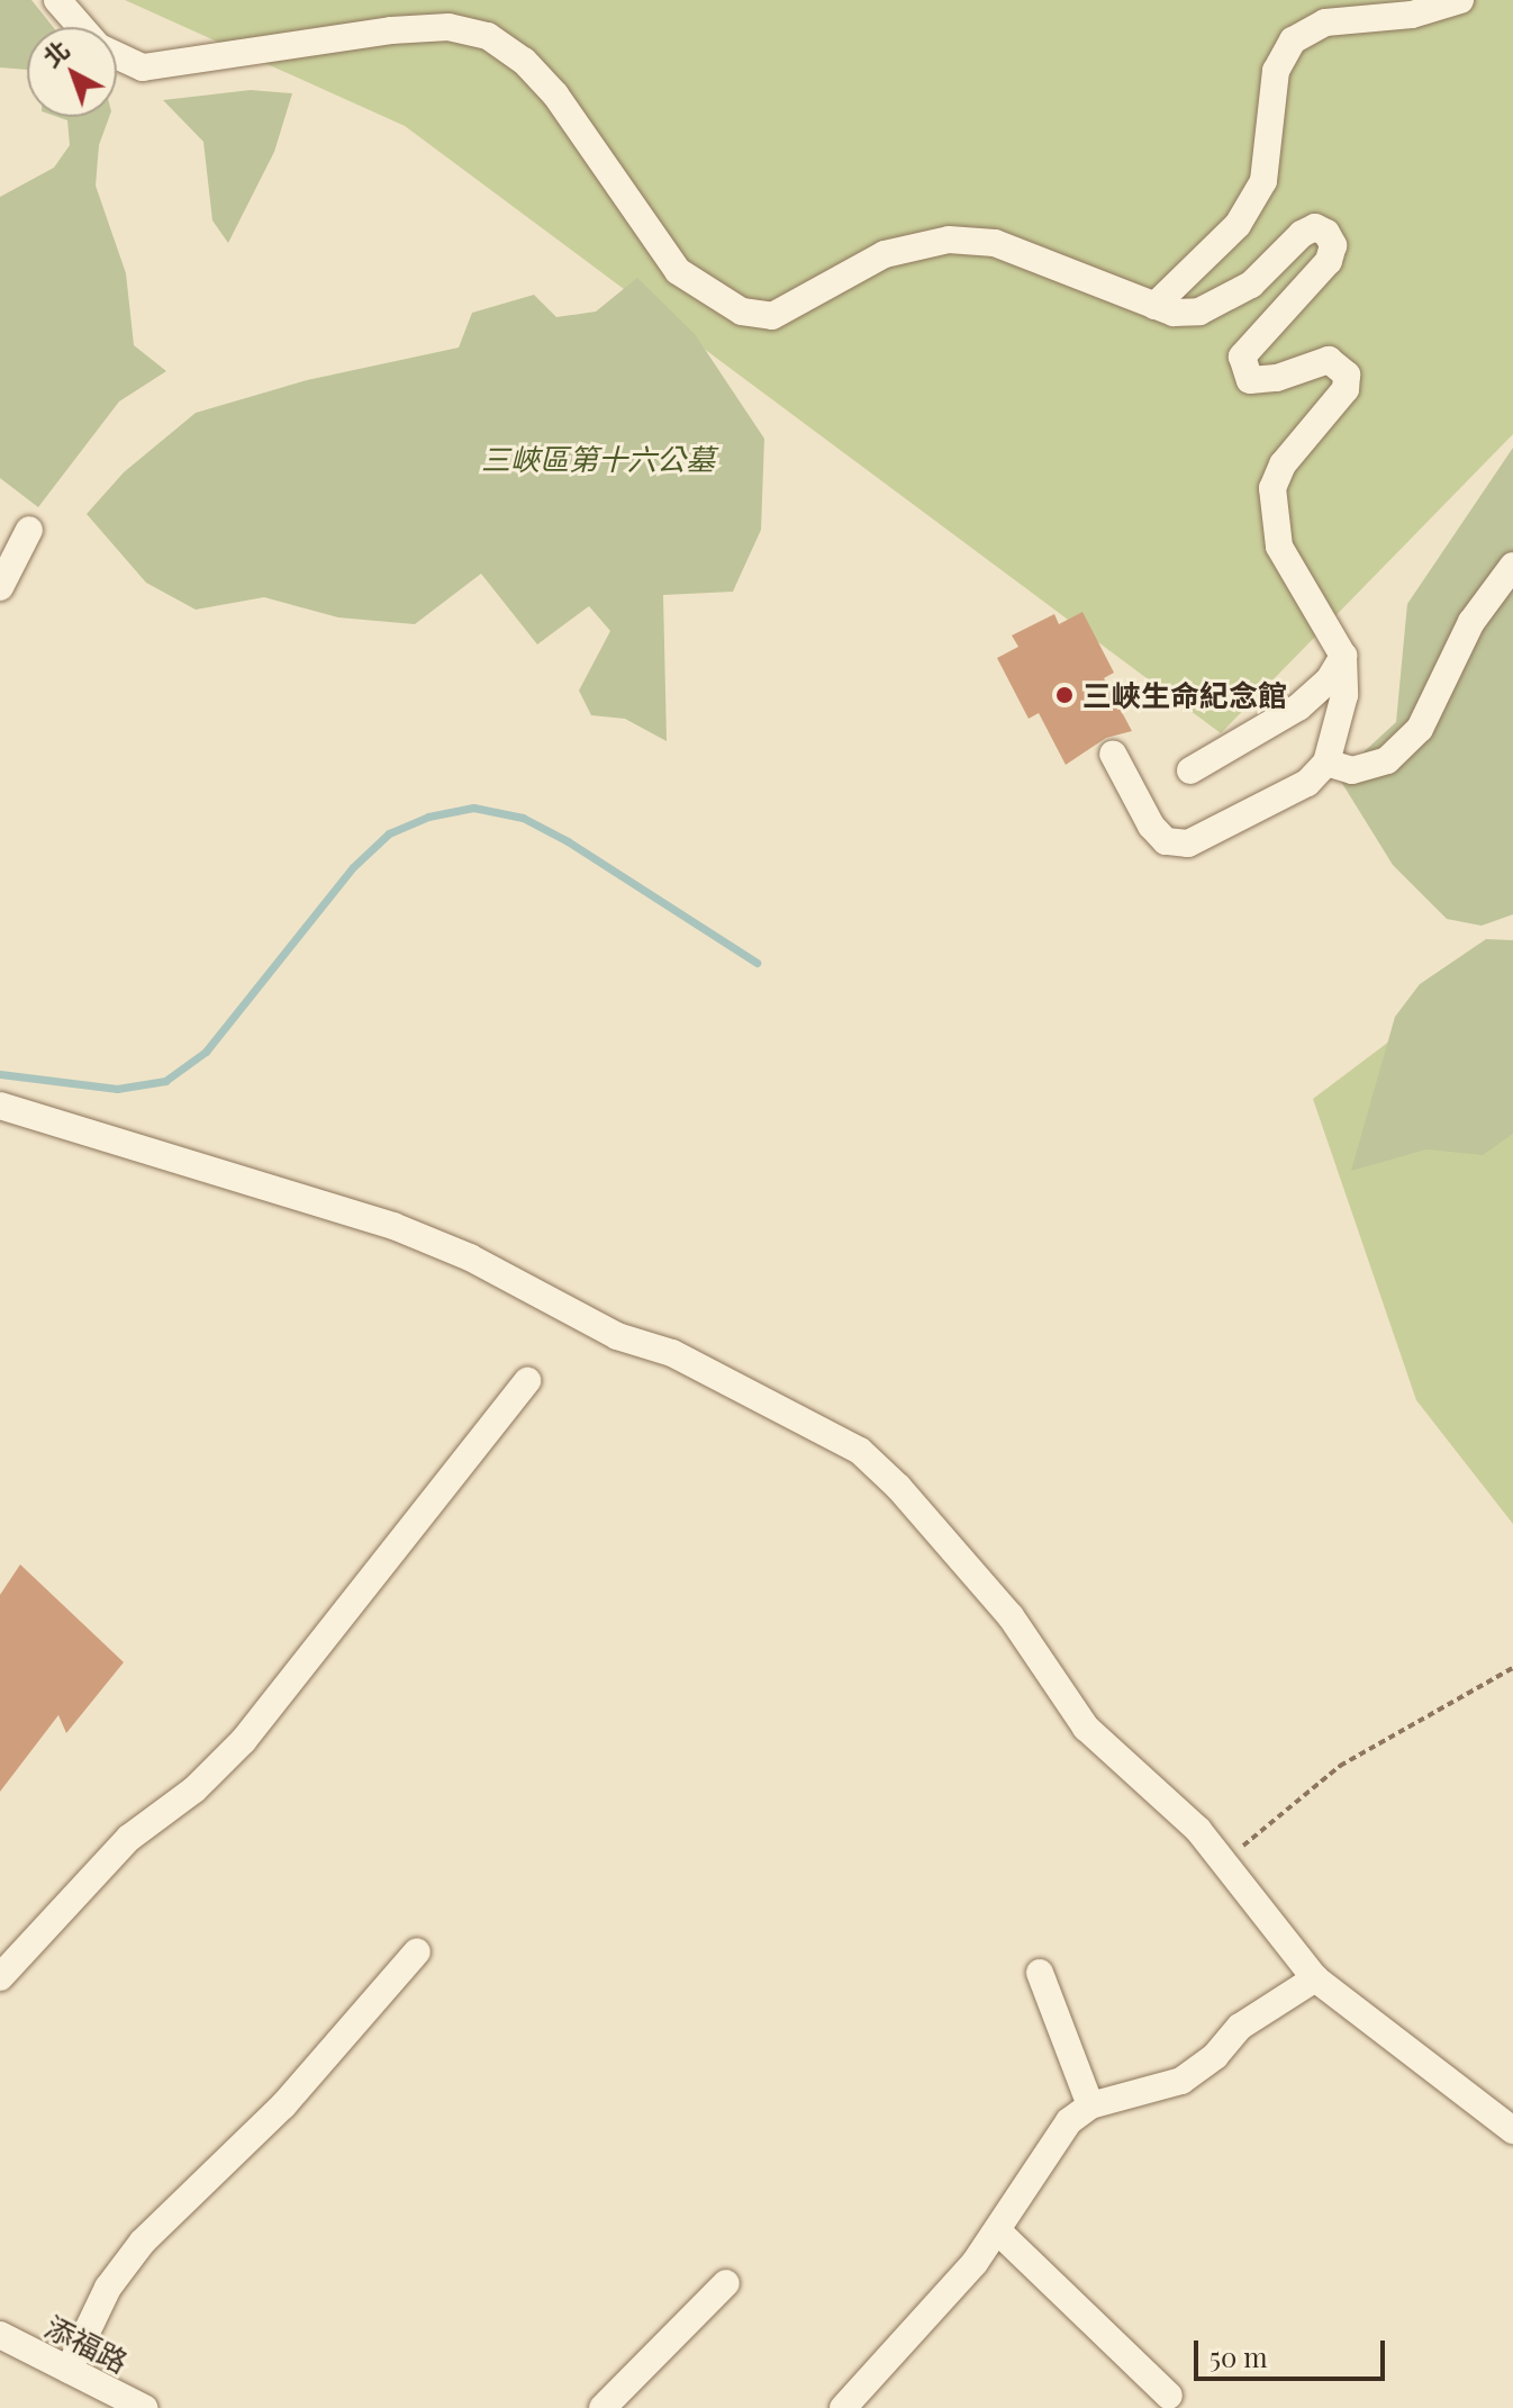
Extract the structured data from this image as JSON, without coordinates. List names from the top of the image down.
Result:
{
  "streets": {
    "street": ["添福路"]
  },
  "parks": ["三峽區第十六公墓"],
  "places": ["三峽生命紀念館"],
  "scale_bar": "50 m",
  "north": "top left"
}
